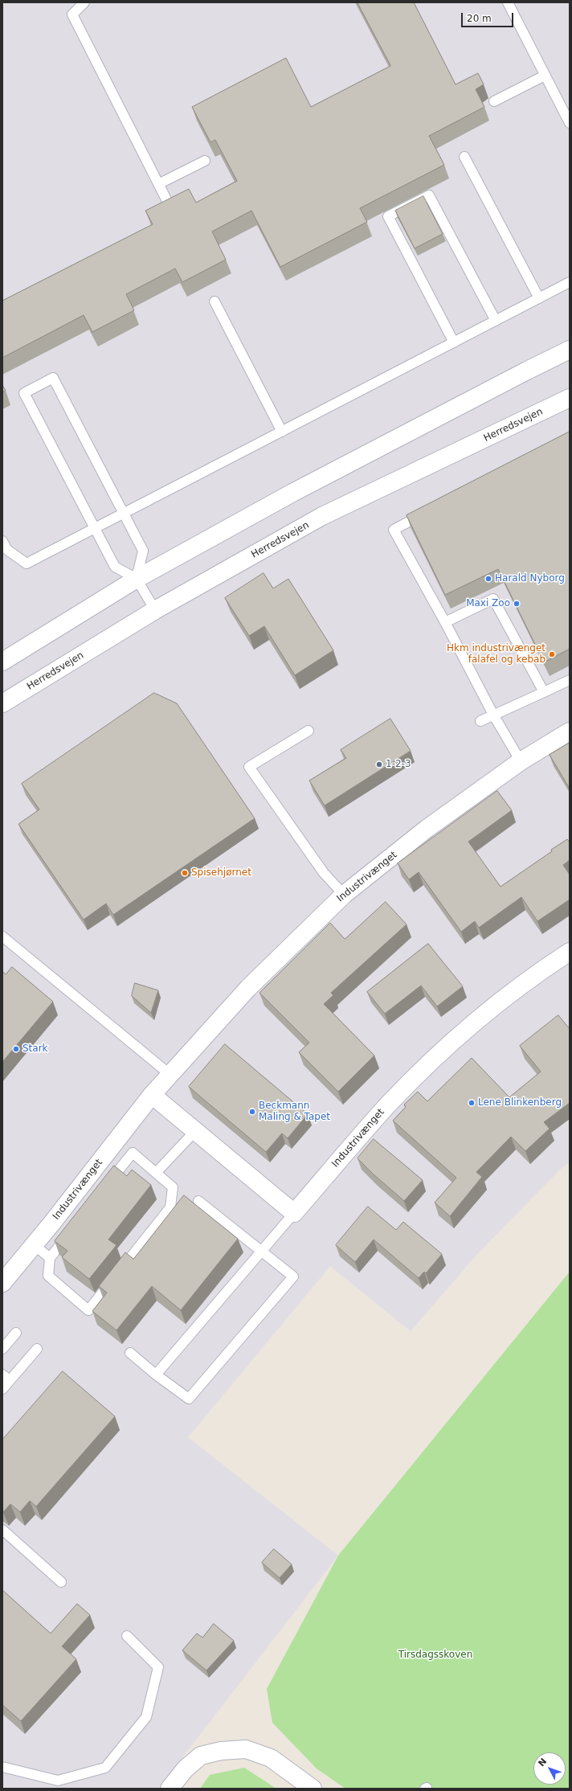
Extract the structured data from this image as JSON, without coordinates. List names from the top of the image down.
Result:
{
  "streets": {
    "street": ["Herredsvejen", "Industrivænget"]
  },
  "parks": ["Tirsdagsskoven"],
  "places": [
    "Harald Nyborg",
    "Maxi Zoo",
    "Hkm industrivænget falafel og kebab",
    "1-2-3",
    "Spisehjørnet",
    "Stark",
    "Lene Blinkenberg",
    "Beckmann Maling & Tapet"
  ],
  "scale_bar": "20 m",
  "north": "top left"
}
